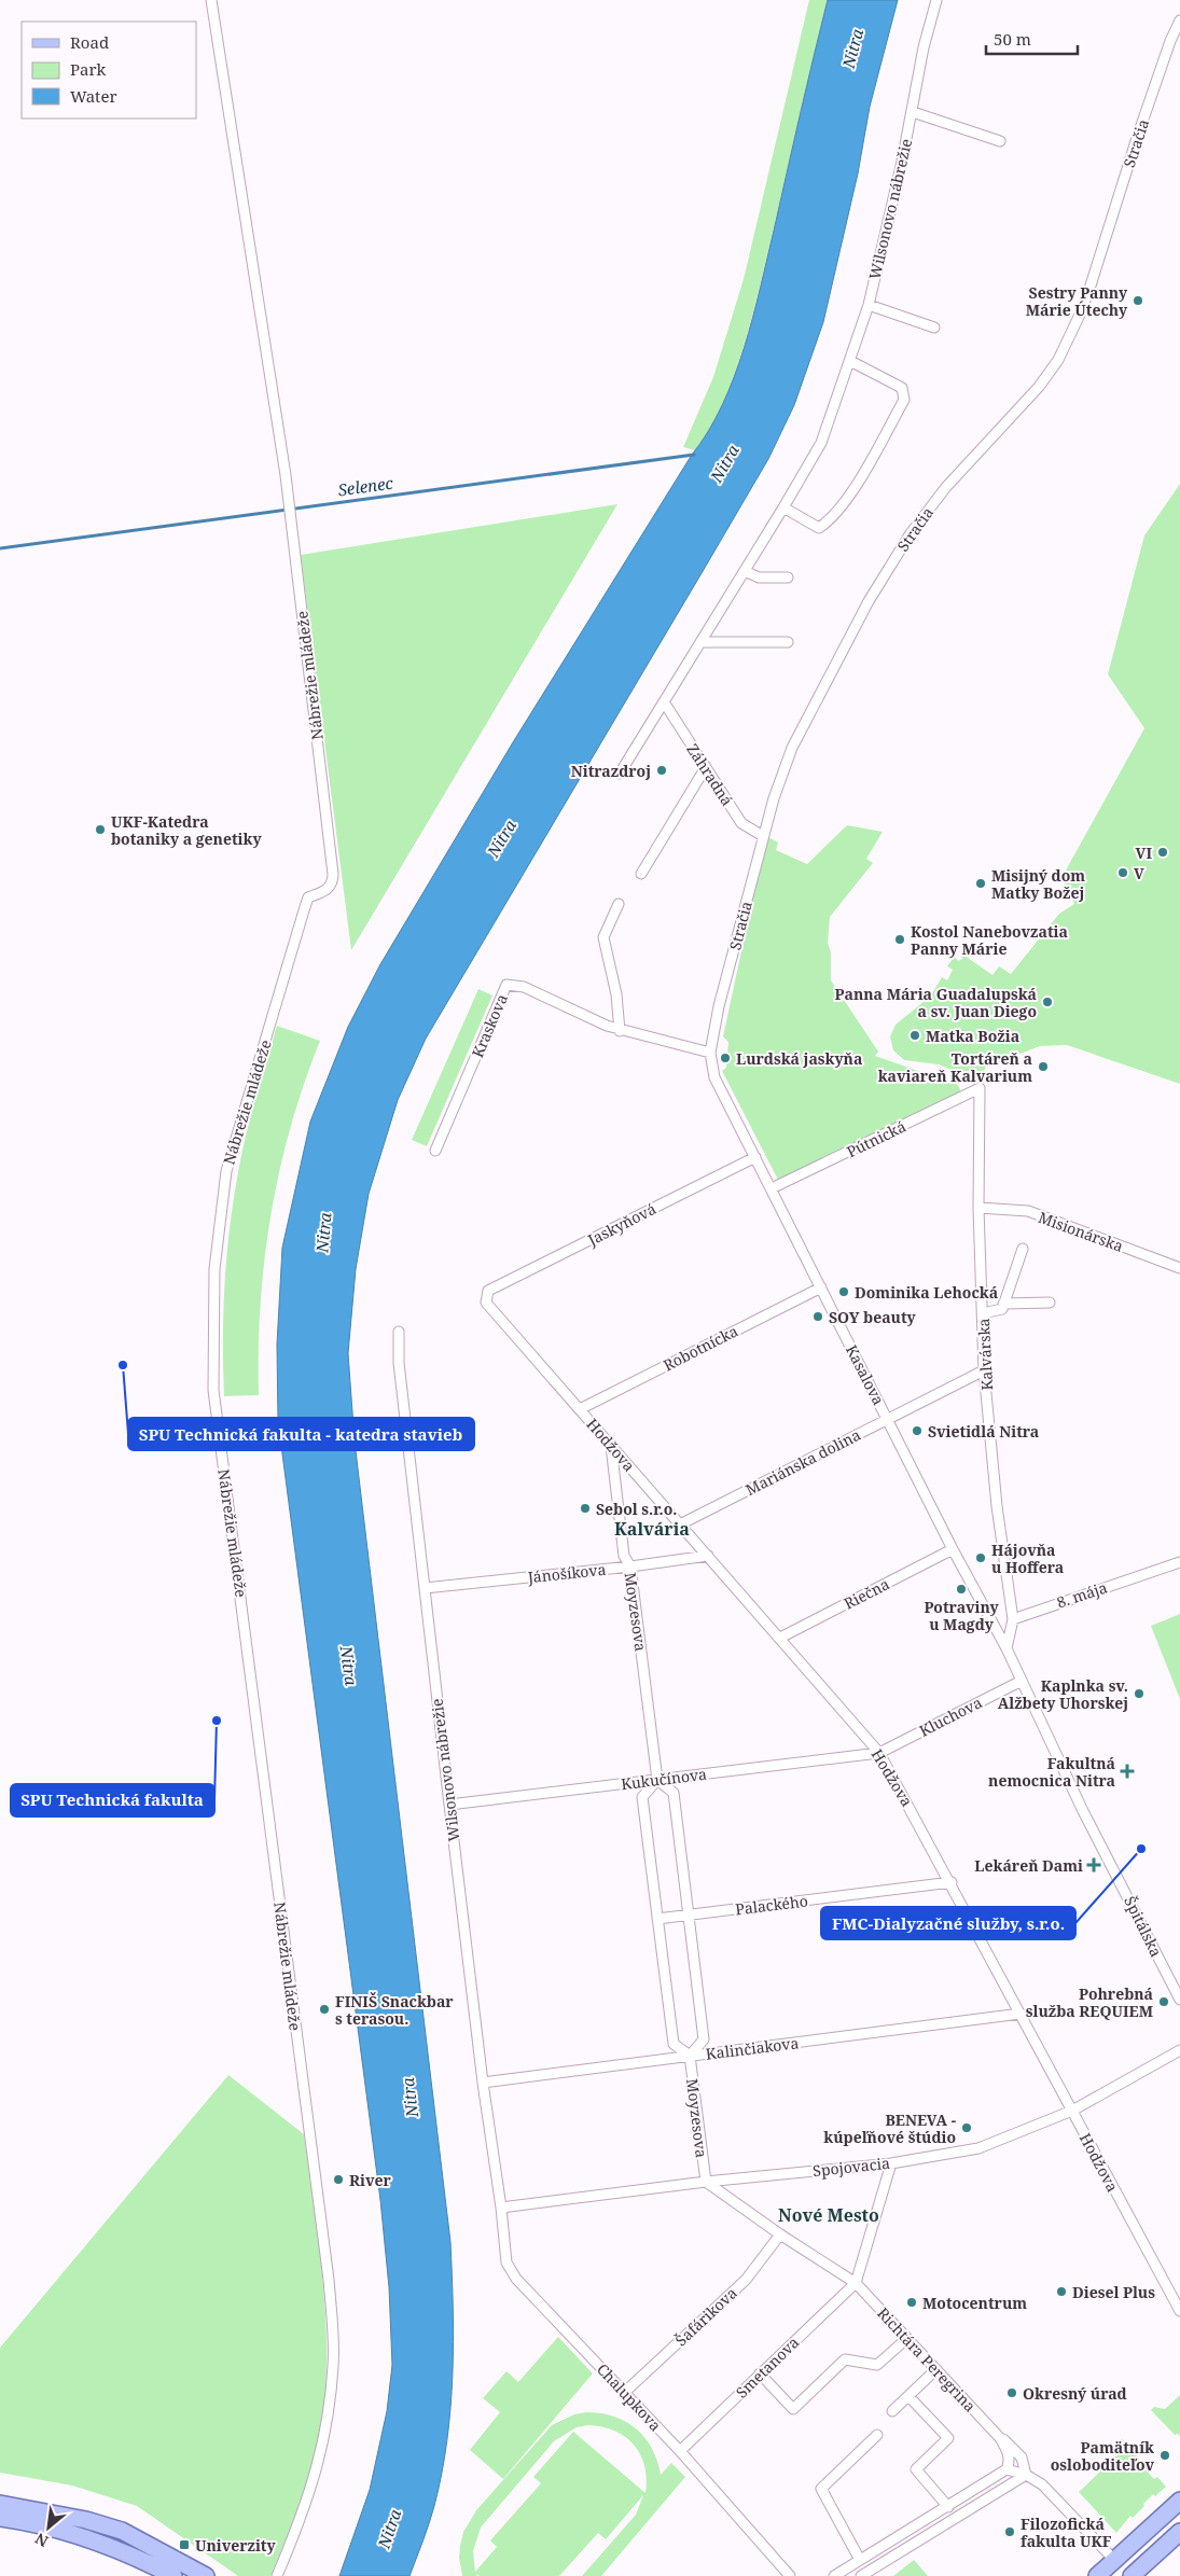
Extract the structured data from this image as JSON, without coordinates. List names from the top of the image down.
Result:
{
  "streets": {
    "street": [
      "Stračia",
      "Wilsonovo nábrežie",
      "Nábrežie mládeže",
      "Záhradná",
      "Kraskova",
      "Pútnická",
      "Jaskyňová",
      "Misionárska",
      "Robotnícka",
      "Kalvárska",
      "Kasalova",
      "Hodžova",
      "Mariánska dolina",
      "Jánošíkova",
      "Riečna",
      "8. mája",
      "Moyzesova",
      "Kluchova",
      "Kukučínova",
      "Palackého",
      "Špitálska",
      "Kalinčiakova",
      "Spojovacia",
      "Šafárikova",
      "Richtára Peregrina",
      "Smetanova",
      "Chalupkova"
    ]
  },
  "crossings": [
    ["Stračia", "Záhradná"],
    ["Stračia", "Kraskova"],
    ["Stračia", "Kasalova"],
    ["Wilsonovo nábrežie", "Záhradná"],
    ["Wilsonovo nábrežie", "Jánošíkova"],
    ["Wilsonovo nábrežie", "Kukučínova"],
    ["Wilsonovo nábrežie", "Kalinčiakova"],
    ["Wilsonovo nábrežie", "Spojovacia"],
    ["Wilsonovo nábrežie", "Chalupkova"],
    ["Pútnická", "Kalvárska"],
    ["Pútnická", "Kasalova"],
    ["Jaskyňová", "Kasalova"],
    ["Jaskyňová", "Hodžova"],
    ["Misionárska", "Kalvárska"],
    ["Robotnícka", "Kasalova"],
    ["Robotnícka", "Hodžova"],
    ["Kalvárska", "Mariánska dolina"],
    ["Kalvárska", "8. mája"],
    ["Kasalova", "Mariánska dolina"],
    ["Kasalova", "Riečna"],
    ["Kasalova", "Kluchova"],
    ["Kasalova", "Špitálska"],
    ["Hodžova", "Mariánska dolina"],
    ["Hodžova", "Jánošíkova"],
    ["Hodžova", "Riečna"],
    ["Hodžova", "Moyzesova"],
    ["Hodžova", "Kluchova"],
    ["Hodžova", "Kukučínova"],
    ["Hodžova", "Palackého"],
    ["Hodžova", "Kalinčiakova"],
    ["Hodžova", "Spojovacia"],
    ["Jánošíkova", "Moyzesova"],
    ["Moyzesova", "Kukučínova"],
    ["Moyzesova", "Kalinčiakova"],
    ["Moyzesova", "Spojovacia"],
    ["Moyzesova", "Richtára Peregrina"],
    ["Kluchova", "Kukučínova"],
    ["Kluchova", "Špitálska"],
    ["Spojovacia", "Richtára Peregrina"],
    ["Spojovacia", "Chalupkova"],
    ["Šafárikova", "Richtára Peregrina"],
    ["Šafárikova", "Chalupkova"],
    ["Richtára Peregrina", "Smetanova"],
    ["Smetanova", "Chalupkova"]
  ],
  "districts": ["Kalvária", "Nové Mesto"],
  "water": ["Nitra", "Selenec"],
  "places": {
    "other": [
      "Sestry Panny Márie Útechy",
      "Nitrazdroj",
      "UKF-Katedra botaniky a genetiky",
      "VI",
      "V",
      "Misijný dom Matky Božej",
      "Kostol Nanebovzatia Panny Márie",
      "Panna Mária Guadalupská a sv. Juan Diego",
      "Matka Božia",
      "Lurdská jaskyňa",
      "Tortáreň a kaviareň Kalvarium",
      "Dominika Lehocká",
      "SOY beauty",
      "SPU Technická fakulta - katedra stavieb",
      "Svietidlá Nitra",
      "Sebol s.r.o.",
      "Hájovňa u Hoffera",
      "Potraviny u Magdy",
      "Kaplnka sv. Alžbety Uhorskej",
      "SPU Technická fakulta",
      "FMC-Dialyzačné služby, s.r.o.",
      "Pohrebná služba REQUIEM",
      "FINIŠ Snackbar s terasou.",
      "BENEVA - kúpeľňové štúdio",
      "River",
      "Diesel Plus",
      "Motocentrum",
      "Okresný úrad",
      "Pamätník osloboditeľov",
      "Filozofická fakulta UKF"
    ],
    "health": ["Fakultná nemocnica Nitra", "Lekáreň Dami"],
    "transit": ["Univerzity"]
  },
  "legend": ["Road", "Park", "Water"],
  "scale_bar": "50 m",
  "north": "bottom left"
}
